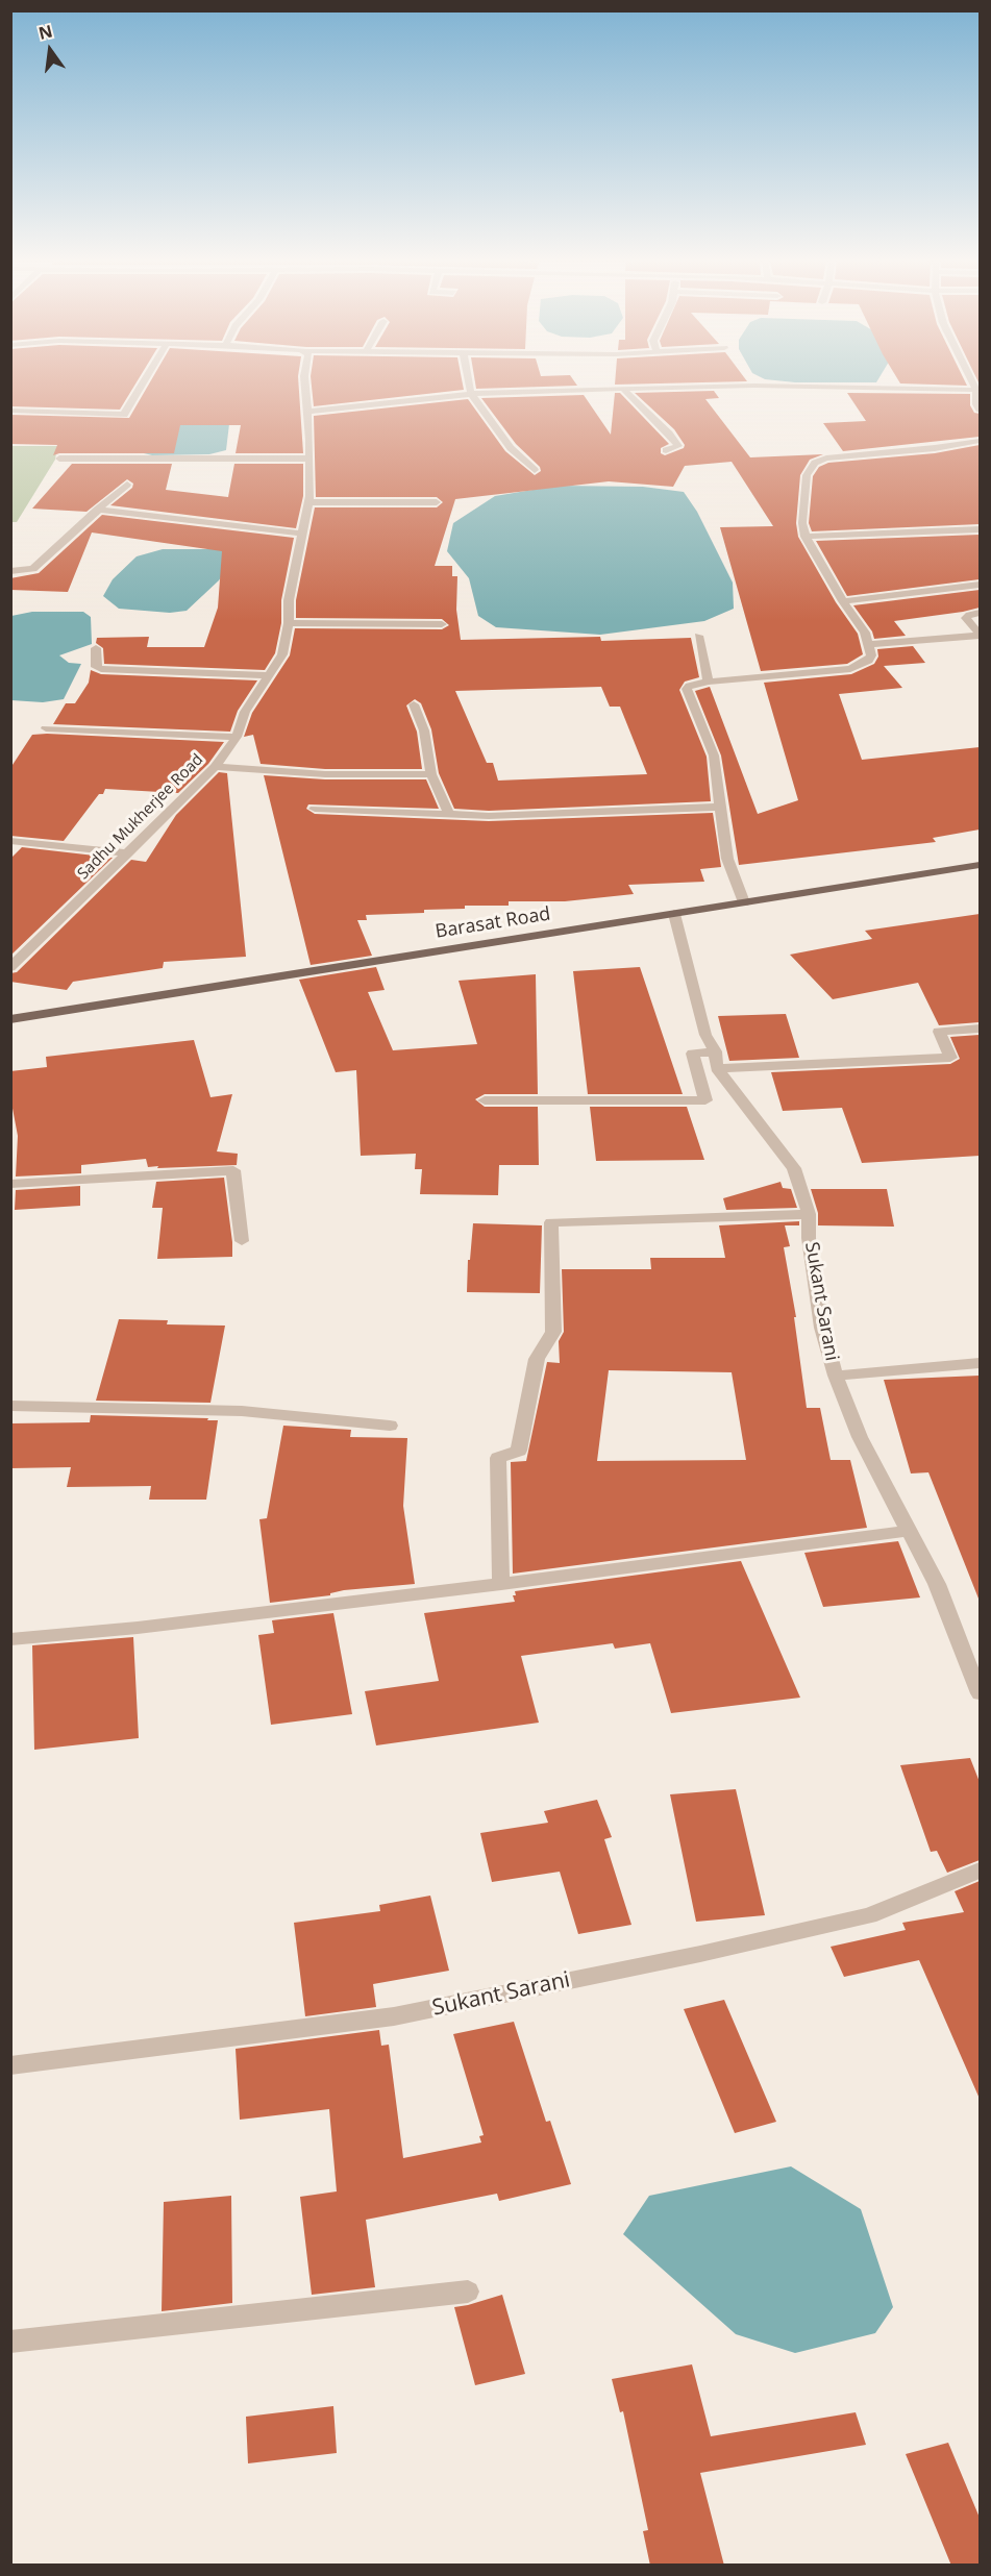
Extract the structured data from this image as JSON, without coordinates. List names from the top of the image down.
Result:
{
  "streets": {
    "main road": ["Barasat Road"],
    "street": ["Sadhu Mukherjee Road", "Sukant Sarani"]
  },
  "north": "top"
}
